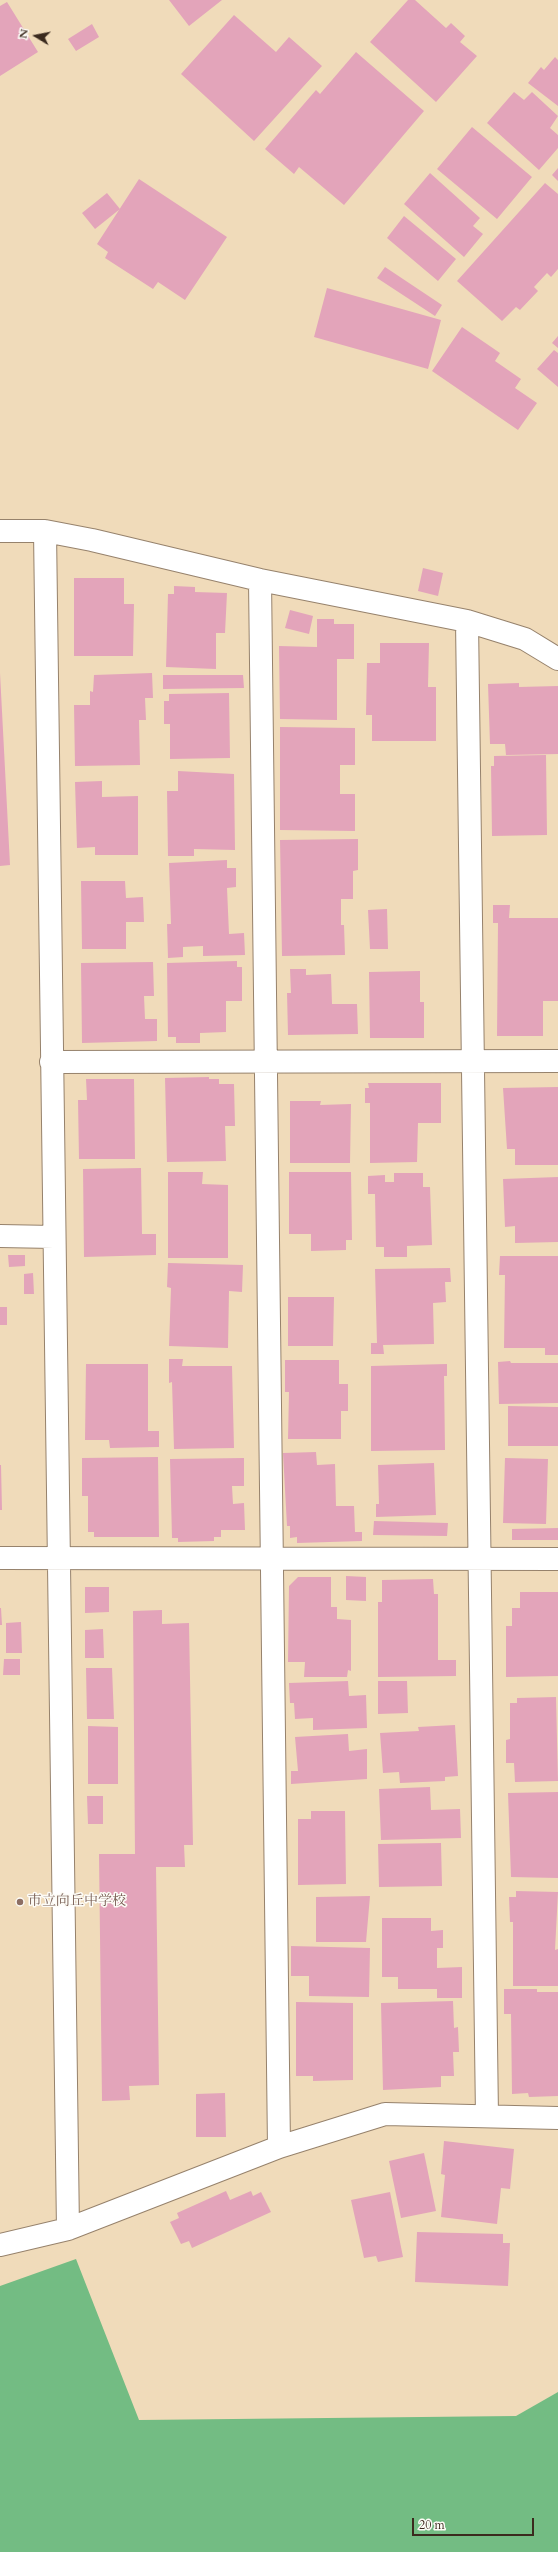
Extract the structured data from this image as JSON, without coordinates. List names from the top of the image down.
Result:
{
  "places": ["市立向丘中学校"],
  "scale_bar": "20 m",
  "north": "left"
}
